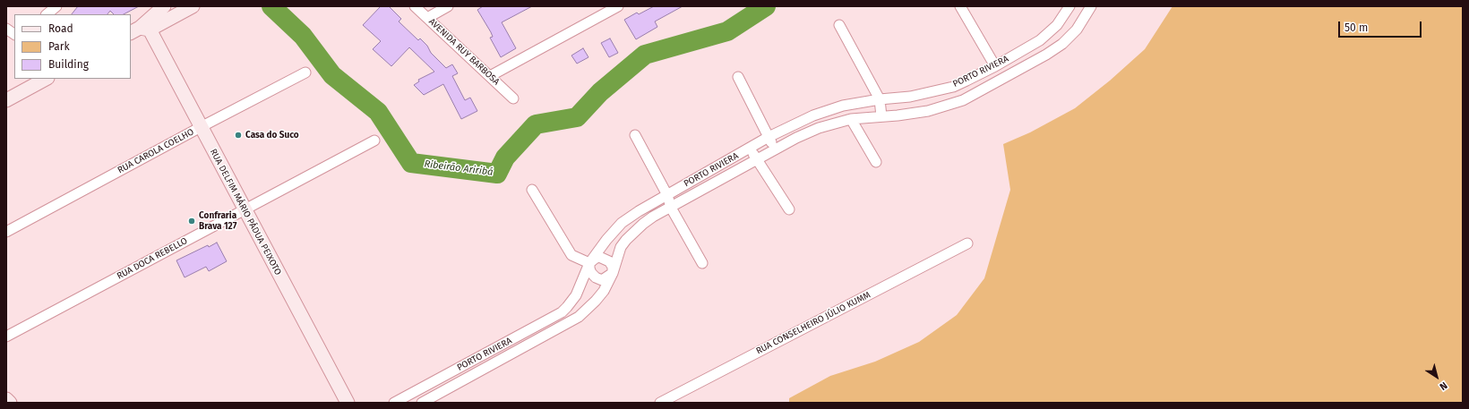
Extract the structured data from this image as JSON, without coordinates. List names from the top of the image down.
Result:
{
  "streets": {
    "main road": ["RUA DELFIM MÁRIO PÁDUA PEIXOTO"],
    "street": [
      "AVENIDA RUY BARBOSA",
      "PORTO RIVIERA",
      "RUA CAROLA COELHO",
      "RUA DOCA REBELLO",
      "RUA CONSELHEIRO JÚLIO KUMM"
    ]
  },
  "crossings": [
    ["RUA CAROLA COELHO", "RUA DELFIM MÁRIO PÁDUA PEIXOTO"],
    ["RUA DELFIM MÁRIO PÁDUA PEIXOTO", "RUA DOCA REBELLO"]
  ],
  "water": ["Ribeirão Ariribá"],
  "places": ["Casa do Suco", "Confraria Brava 127"],
  "legend": ["Road", "Park", "Building"],
  "scale_bar": "50 m",
  "north": "bottom right"
}
